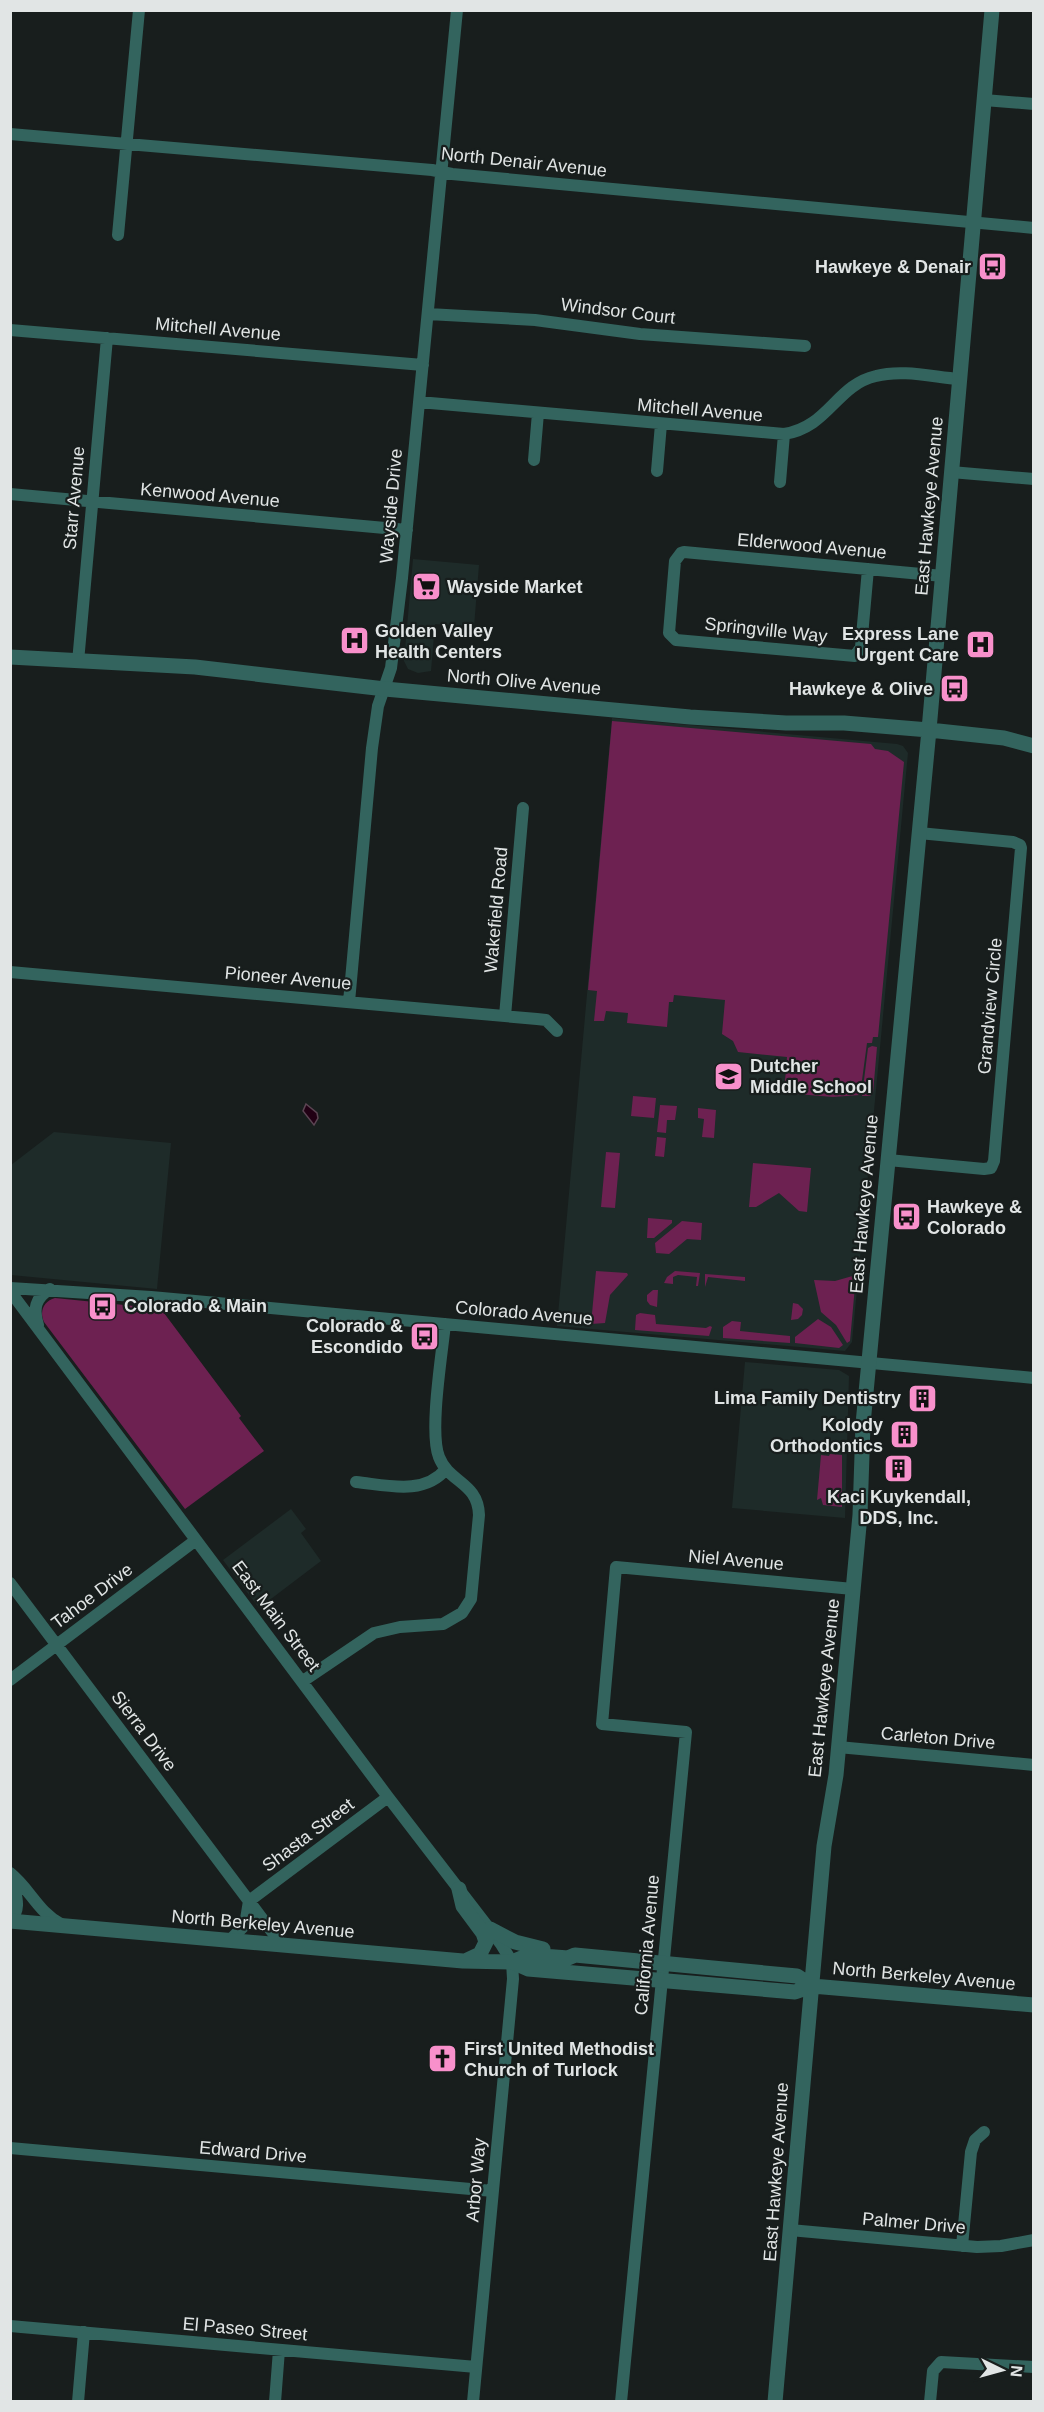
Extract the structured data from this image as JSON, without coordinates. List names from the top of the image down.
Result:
{
  "streets": {
    "street": [
      "North Denair Avenue",
      "Windsor Court",
      "Mitchell Avenue",
      "Kenwood Avenue",
      "Starr Avenue",
      "Wayside Drive",
      "East Hawkeye Avenue",
      "Elderwood Avenue",
      "Springville Way",
      "North Olive Avenue",
      "Wakefield Road",
      "Pioneer Avenue",
      "Grandview Circle",
      "Colorado Avenue",
      "Niel Avenue",
      "Tahoe Drive",
      "East Main Street",
      "Sierra Drive",
      "Carleton Drive",
      "Shasta Street",
      "North Berkeley Avenue",
      "California Avenue",
      "Edward Drive",
      "Arbor Way",
      "Palmer Drive",
      "El Paseo Street"
    ]
  },
  "crossings": [
    ["North Denair Avenue", "Wayside Drive"],
    ["North Denair Avenue", "East Hawkeye Avenue"],
    ["Windsor Court", "Wayside Drive"],
    ["Mitchell Avenue", "Starr Avenue"],
    ["Mitchell Avenue", "Wayside Drive"],
    ["Mitchell Avenue", "East Hawkeye Avenue"],
    ["Kenwood Avenue", "Starr Avenue"],
    ["Kenwood Avenue", "Wayside Drive"],
    ["Starr Avenue", "North Olive Avenue"],
    ["Wayside Drive", "North Olive Avenue"],
    ["Wayside Drive", "Pioneer Avenue"],
    ["East Hawkeye Avenue", "Elderwood Avenue"],
    ["East Hawkeye Avenue", "North Olive Avenue"],
    ["East Hawkeye Avenue", "Grandview Circle"],
    ["East Hawkeye Avenue", "Colorado Avenue"],
    ["East Hawkeye Avenue", "Niel Avenue"],
    ["East Hawkeye Avenue", "Carleton Drive"],
    ["East Hawkeye Avenue", "North Berkeley Avenue"],
    ["East Hawkeye Avenue", "Palmer Drive"],
    ["Elderwood Avenue", "Springville Way"],
    ["Wakefield Road", "Pioneer Avenue"],
    ["Colorado Avenue", "East Main Street"],
    ["Niel Avenue", "California Avenue"],
    ["Tahoe Drive", "East Main Street"],
    ["Tahoe Drive", "Sierra Drive"],
    ["East Main Street", "Shasta Street"],
    ["East Main Street", "North Berkeley Avenue"],
    ["East Main Street", "Arbor Way"],
    ["Sierra Drive", "Shasta Street"],
    ["Sierra Drive", "North Berkeley Avenue"],
    ["North Berkeley Avenue", "California Avenue"],
    ["North Berkeley Avenue", "Arbor Way"],
    ["Edward Drive", "Arbor Way"],
    ["Arbor Way", "El Paseo Street"]
  ],
  "places": {
    "bus stop": [
      "Hawkeye & Denair",
      "Hawkeye & Olive",
      "Hawkeye & Colorado",
      "Colorado & Main",
      "Colorado & Escondido"
    ],
    "supermarket": ["Wayside Market"],
    "hospital": ["Golden Valley Health Centers", "Express Lane Urgent Care"],
    "school or university": ["Dutcher Middle School"],
    "building": ["Lima Family Dentistry", "Kolody Orthodontics", "Kaci Kuykendall, DDS, Inc."],
    "church": ["First United Methodist Church of Turlock"]
  },
  "north": "right"
}
